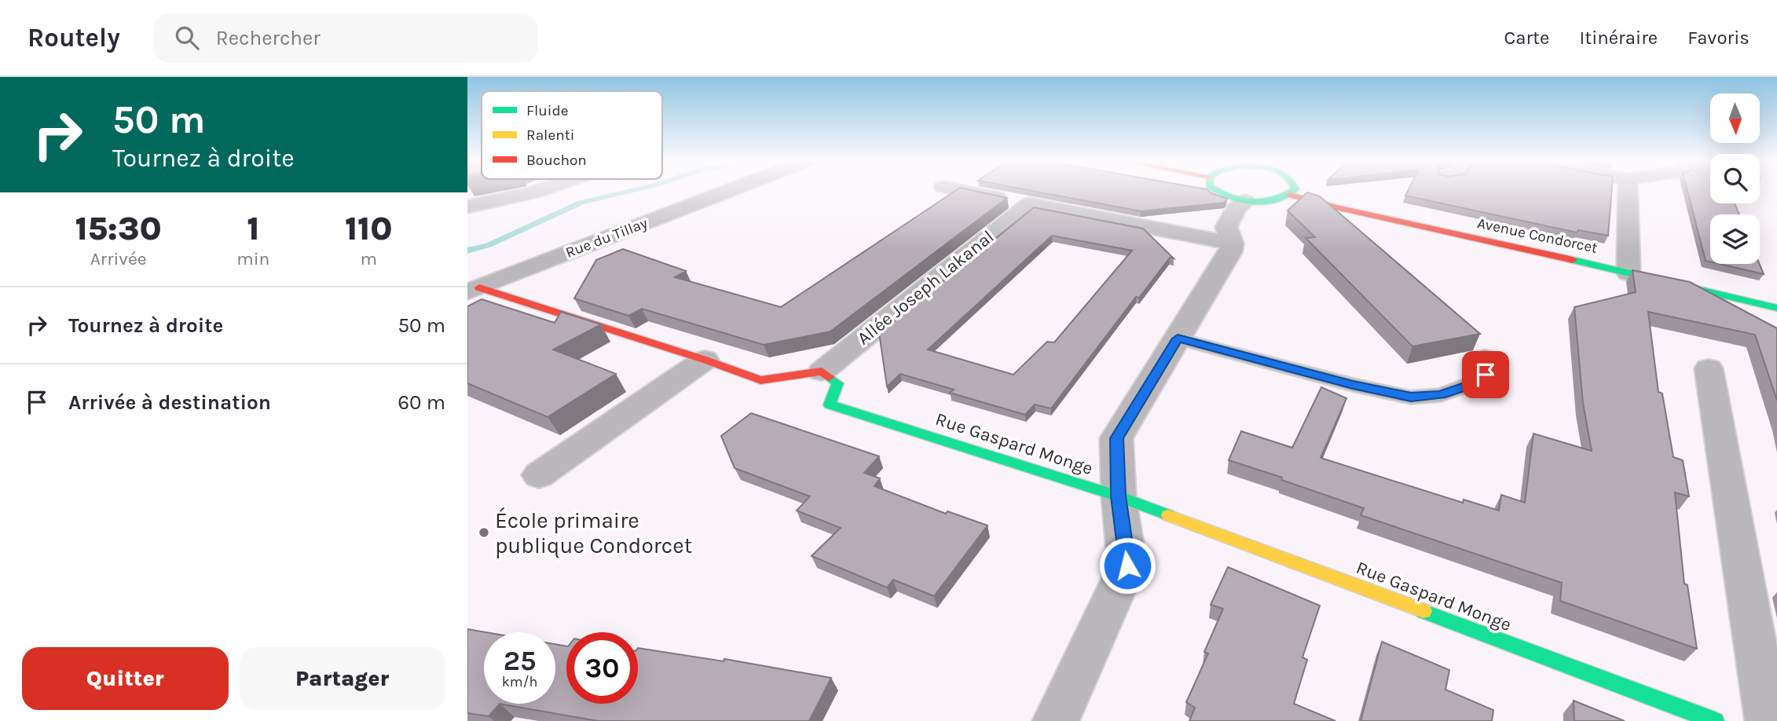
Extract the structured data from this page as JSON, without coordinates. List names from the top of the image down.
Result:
{
  "streets": {
    "street": [
      "Avenue Condorcet",
      "Rue du Tillay",
      "Allée Joseph Lakanal",
      "Rue Gaspard Monge"
    ]
  },
  "crossings": [
    ["Allée Joseph Lakanal", "Rue Gaspard Monge"]
  ],
  "places": ["École primaire publique Condorcet"],
  "legend": ["Fluide", "Ralenti", "Bouchon"],
  "north": "bottom",
  "page": {
    "header": "Routely",
    "search": "Rechercher",
    "nav": ["Carte", "Itinéraire", "Favoris"],
    "turn": ["50 m", "Tournez à droite"],
    "eta": [
      "15:30",
      "Arrivée",
      "1",
      "min",
      "110",
      "m"
    ],
    "list": [
      {
        "name": "Tournez à droite",
        "value": "50 m"
      },
      {
        "name": "Arrivée à destination",
        "value": "60 m"
      }
    ],
    "speed": "25 km/h",
    "limit": "30",
    "buttons": ["Quitter", "Partager"]
  }
}
